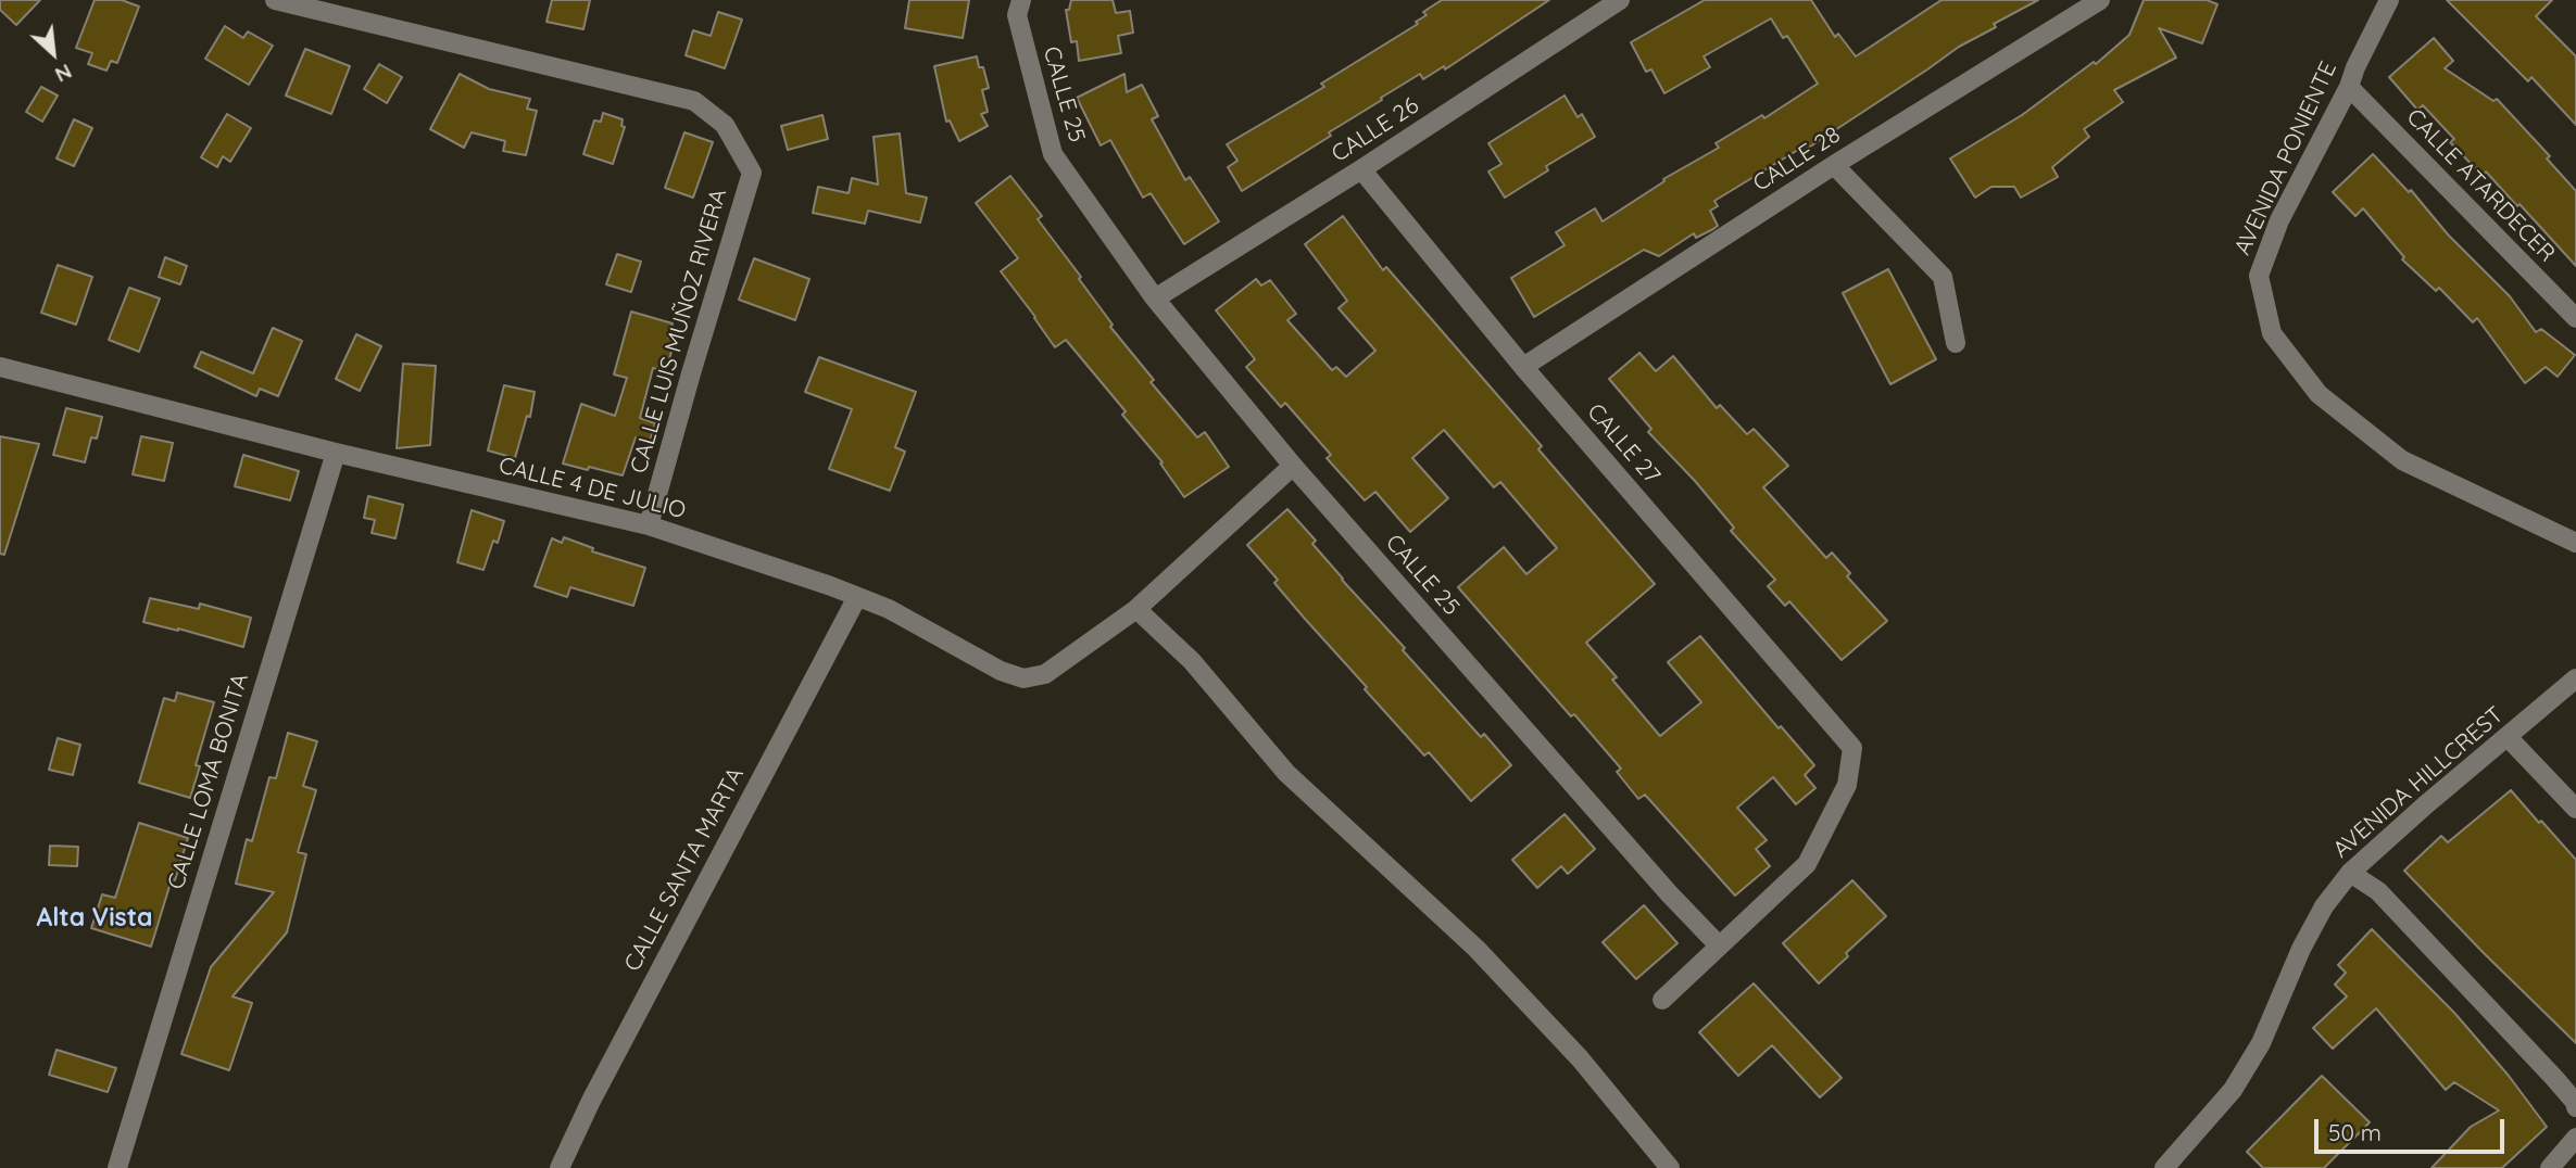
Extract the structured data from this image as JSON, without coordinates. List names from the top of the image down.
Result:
{
  "streets": {
    "street": [
      "CALLE 25",
      "CALLE 26",
      "AVENIDA PONIENTE",
      "CALLE 28",
      "CALLE ATARDECER",
      "CALLE LUIS MUÑOZ RIVERA",
      "CALLE 27",
      "CALLE 4 DE JULIO",
      "CALLE LOMA BONITA",
      "AVENIDA HILLCREST",
      "CALLE SANTA MARTA"
    ]
  },
  "crossings": [
    ["CALLE 25", "CALLE 26"],
    ["CALLE 25", "CALLE 27"],
    ["CALLE 26", "CALLE 27"],
    ["AVENIDA PONIENTE", "CALLE ATARDECER"],
    ["CALLE 28", "CALLE 27"],
    ["CALLE LUIS MUÑOZ RIVERA", "CALLE 4 DE JULIO"],
    ["CALLE 4 DE JULIO", "CALLE LOMA BONITA"],
    ["CALLE 4 DE JULIO", "CALLE SANTA MARTA"]
  ],
  "districts": ["Alta Vista"],
  "scale_bar": "50 m",
  "north": "bottom right"
}
